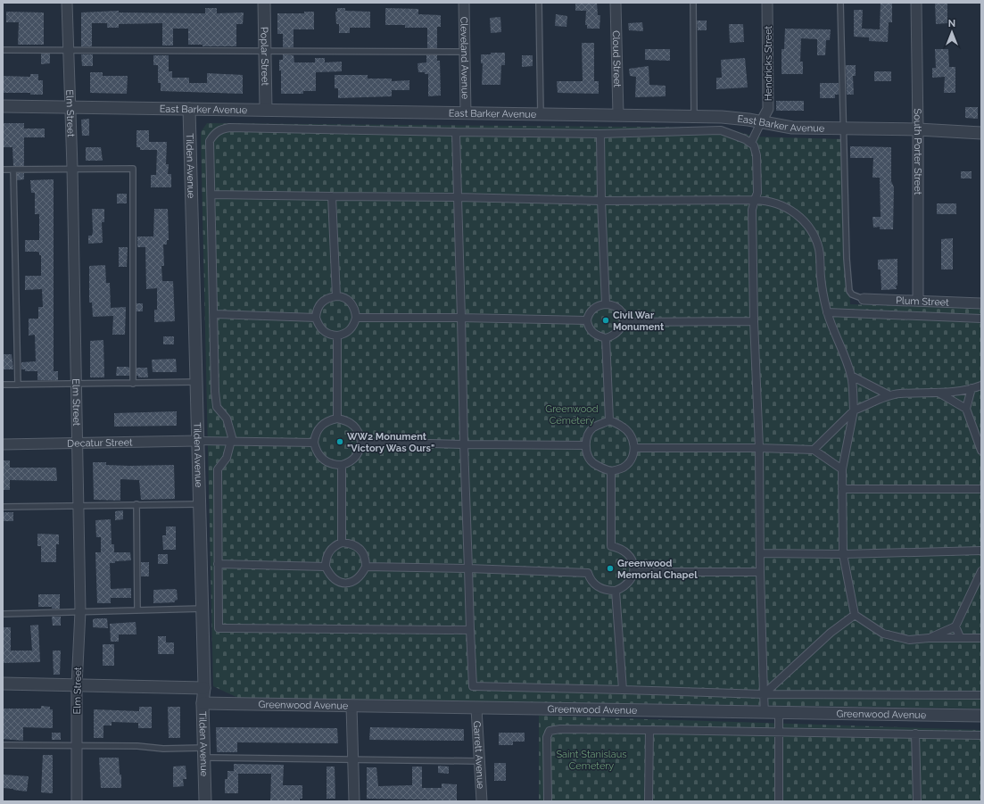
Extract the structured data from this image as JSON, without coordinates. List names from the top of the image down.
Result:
{
  "streets": {
    "street": [
      "Poplar Street",
      "Cleveland Avenue",
      "Cloud Street",
      "Hendricks Street",
      "East Barker Avenue",
      "Elm Street",
      "South Porter Street",
      "Tilden Avenue",
      "Plum Street",
      "Decatur Street",
      "Greenwood Avenue",
      "Garrett Avenue"
    ]
  },
  "crossings": [
    ["Poplar Street", "East Barker Avenue"],
    ["Cleveland Avenue", "East Barker Avenue"],
    ["Cloud Street", "East Barker Avenue"],
    ["Hendricks Street", "East Barker Avenue"],
    ["East Barker Avenue", "Elm Street"],
    ["East Barker Avenue", "South Porter Street"],
    ["East Barker Avenue", "Tilden Avenue"],
    ["Elm Street", "Decatur Street"],
    ["South Porter Street", "Plum Street"],
    ["Tilden Avenue", "Decatur Street"],
    ["Tilden Avenue", "Greenwood Avenue"],
    ["Greenwood Avenue", "Garrett Avenue"]
  ],
  "parks": ["Greenwood Cemetery", "Saint Stanislaus Cemetery"],
  "places": ["Civil War Monument", "WW2 Monument \"Victory Was Ours\"", "Greenwood Memorial Chapel"],
  "north": "top"
}
